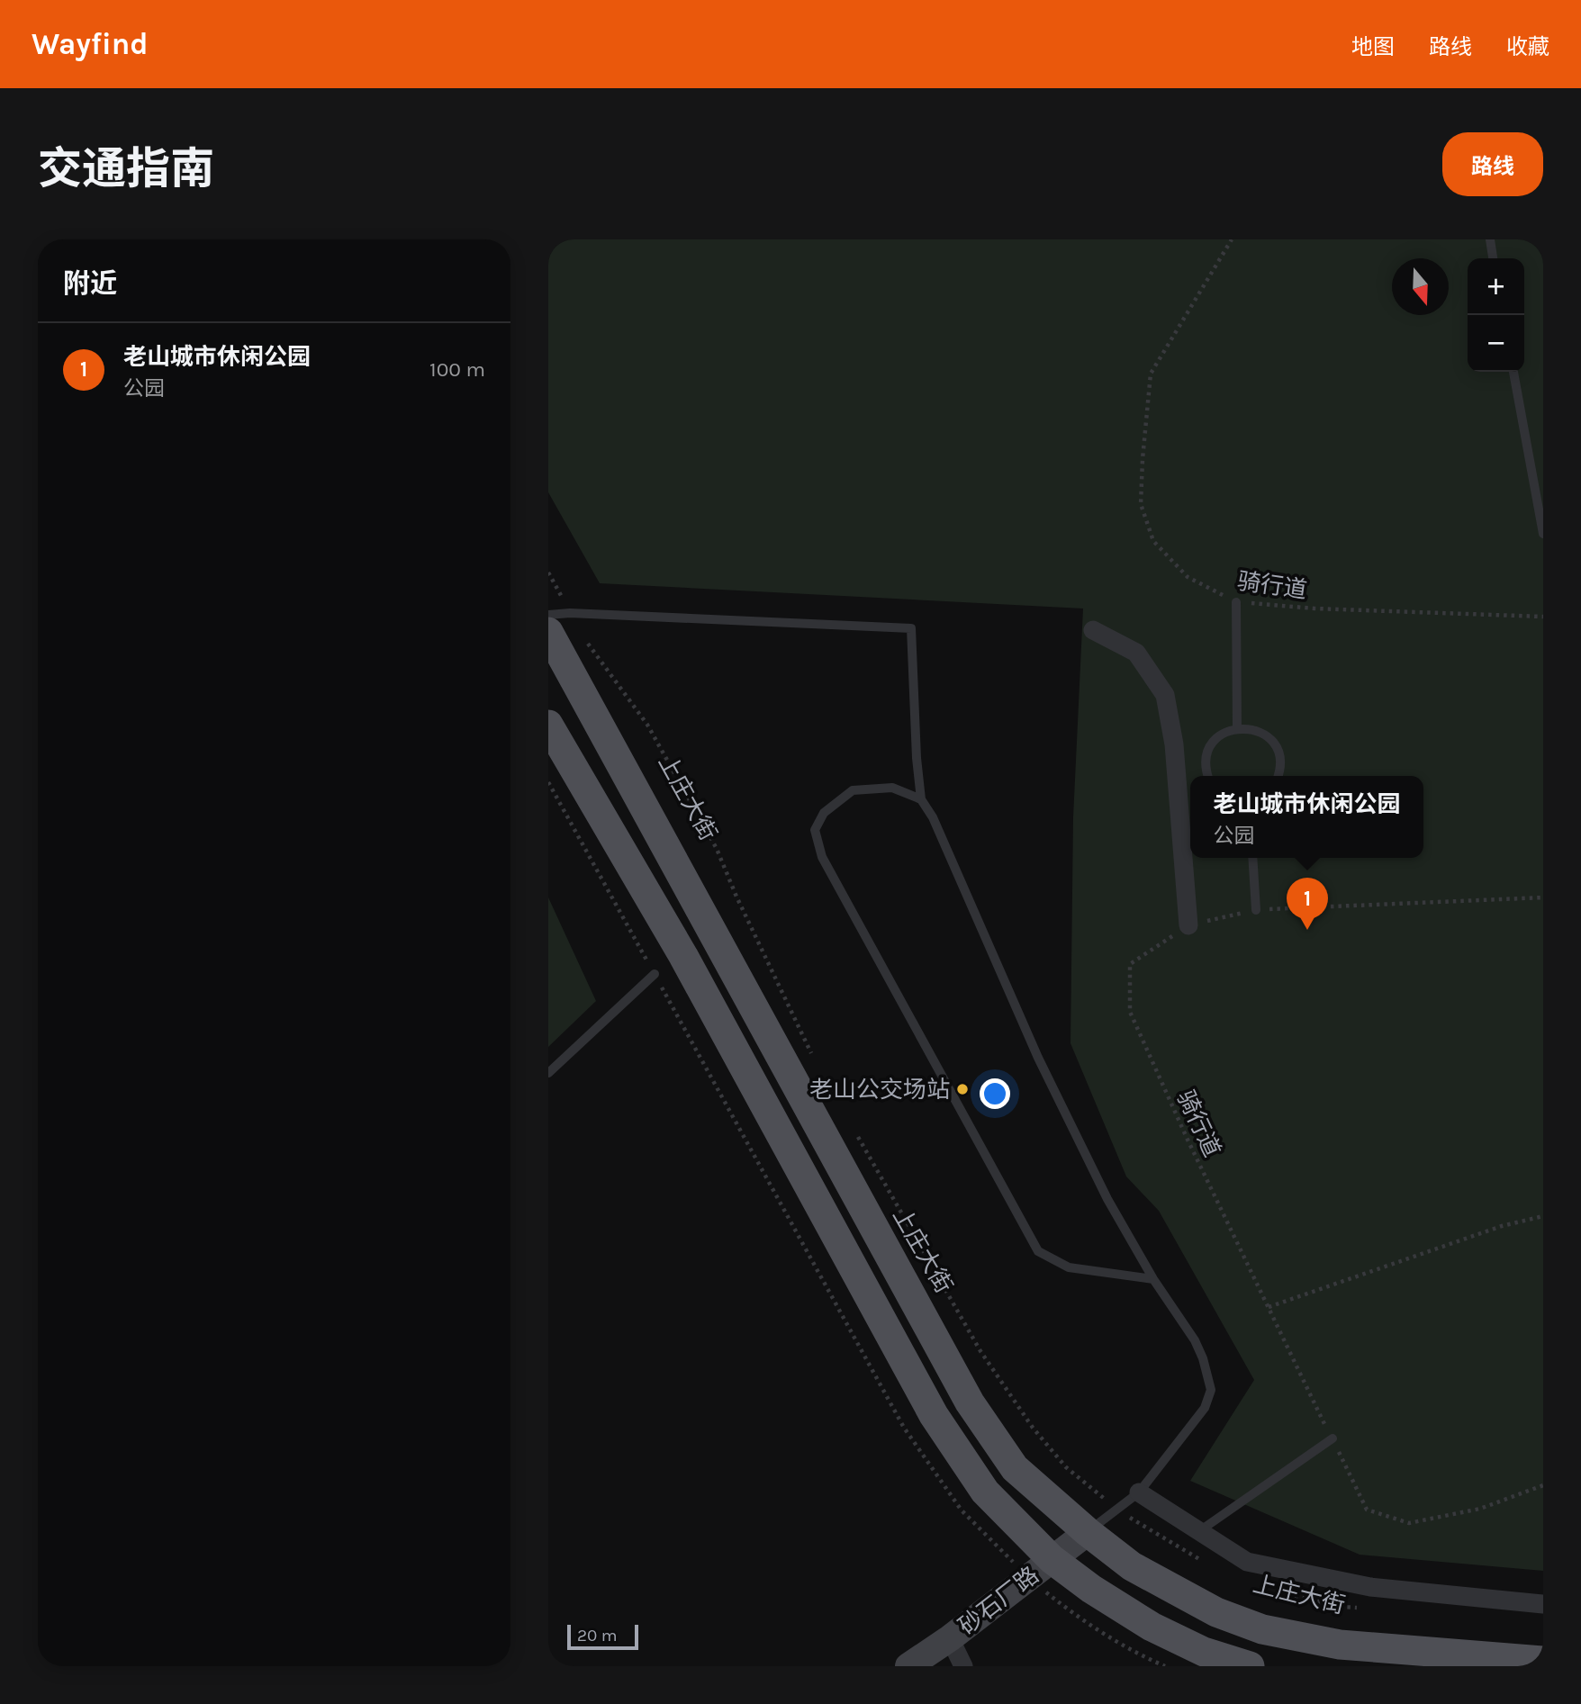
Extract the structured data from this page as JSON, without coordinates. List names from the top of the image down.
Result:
{
  "streets": {
    "main road": ["上庄大街"],
    "street": ["砂石厂路"],
    "path": ["骑行道"]
  },
  "crossings": [
    ["上庄大街", "砂石厂路"]
  ],
  "places": ["老山公交场站"],
  "scale_bar": "20 m",
  "north": "bottom",
  "page": {
    "header": "Wayfind",
    "nav": ["地图", "路线", "收藏"],
    "title": "交通指南",
    "buttons": "路线",
    "heading": "附近",
    "map_buttons": ["+", "−"],
    "list": [
      {
        "mark": "1",
        "name": "老山城市休闲公园",
        "note": "公园",
        "value": "100 m"
      }
    ],
    "popup": ["老山城市休闲公园", "公园"],
    "pins": "1",
    "scale": "20 m"
  }
}
